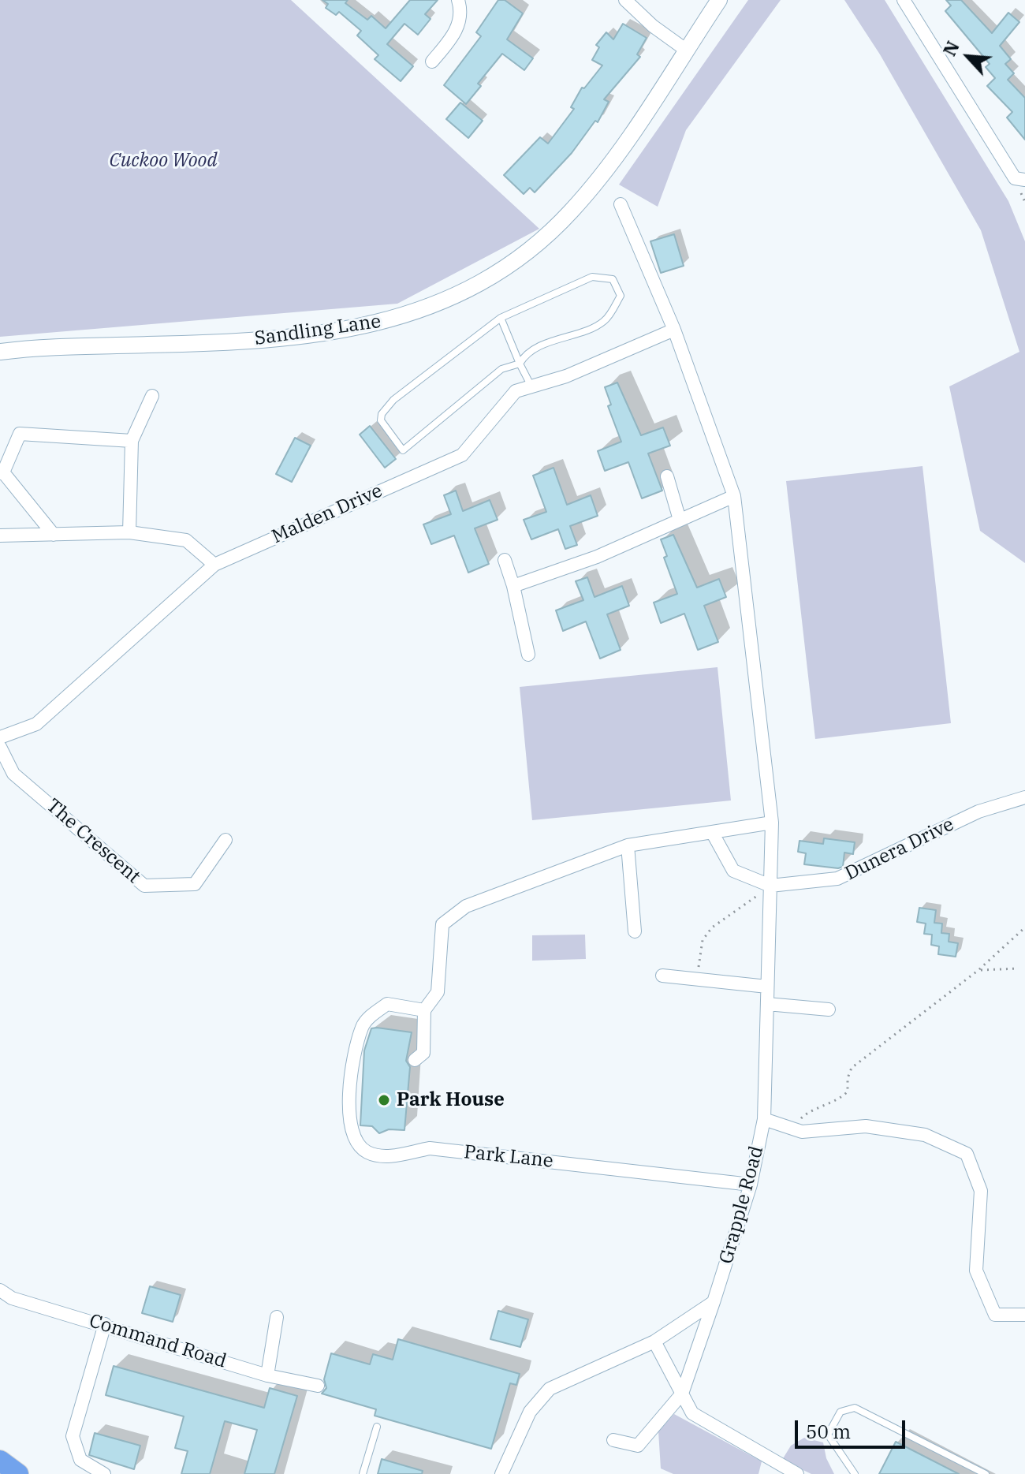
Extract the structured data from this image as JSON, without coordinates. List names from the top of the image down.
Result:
{
  "streets": {
    "street": [
      "Sandling Lane",
      "Malden Drive",
      "The Crescent",
      "Dunera Drive",
      "Park Lane",
      "Grapple Road",
      "Command Road"
    ]
  },
  "crossings": [
    ["Malden Drive", "Grapple Road"],
    ["Dunera Drive", "Grapple Road"],
    ["Park Lane", "Grapple Road"]
  ],
  "parks": ["Cuckoo Wood"],
  "places": ["Park House"],
  "scale_bar": "50 m",
  "north": "top left"
}
